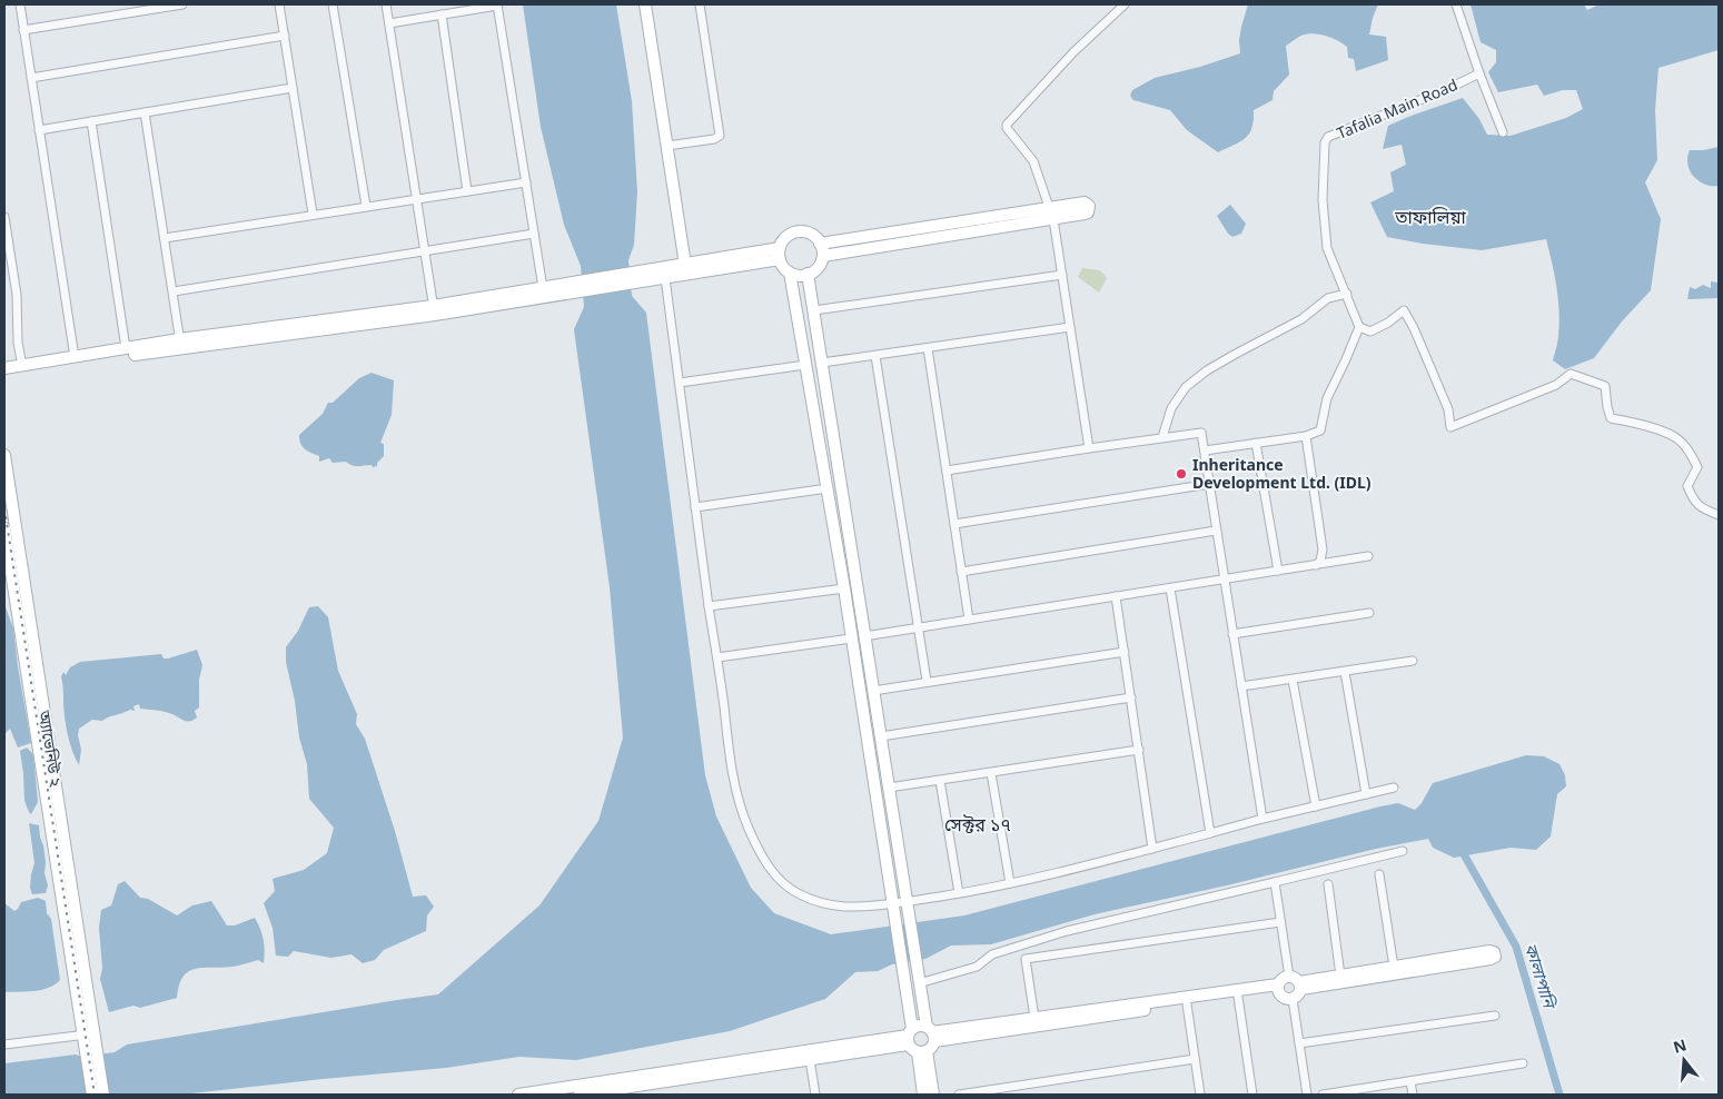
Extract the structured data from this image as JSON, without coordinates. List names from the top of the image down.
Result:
{
  "streets": {
    "street": ["Tafalia Main Road", "অ্যাভেনিউ ২"]
  },
  "districts": ["তাফালিয়া", "সেক্টর ১৭"],
  "water": ["কালাপানি"],
  "places": ["Inheritance Development Ltd. (IDL)"],
  "north": "top"
}
